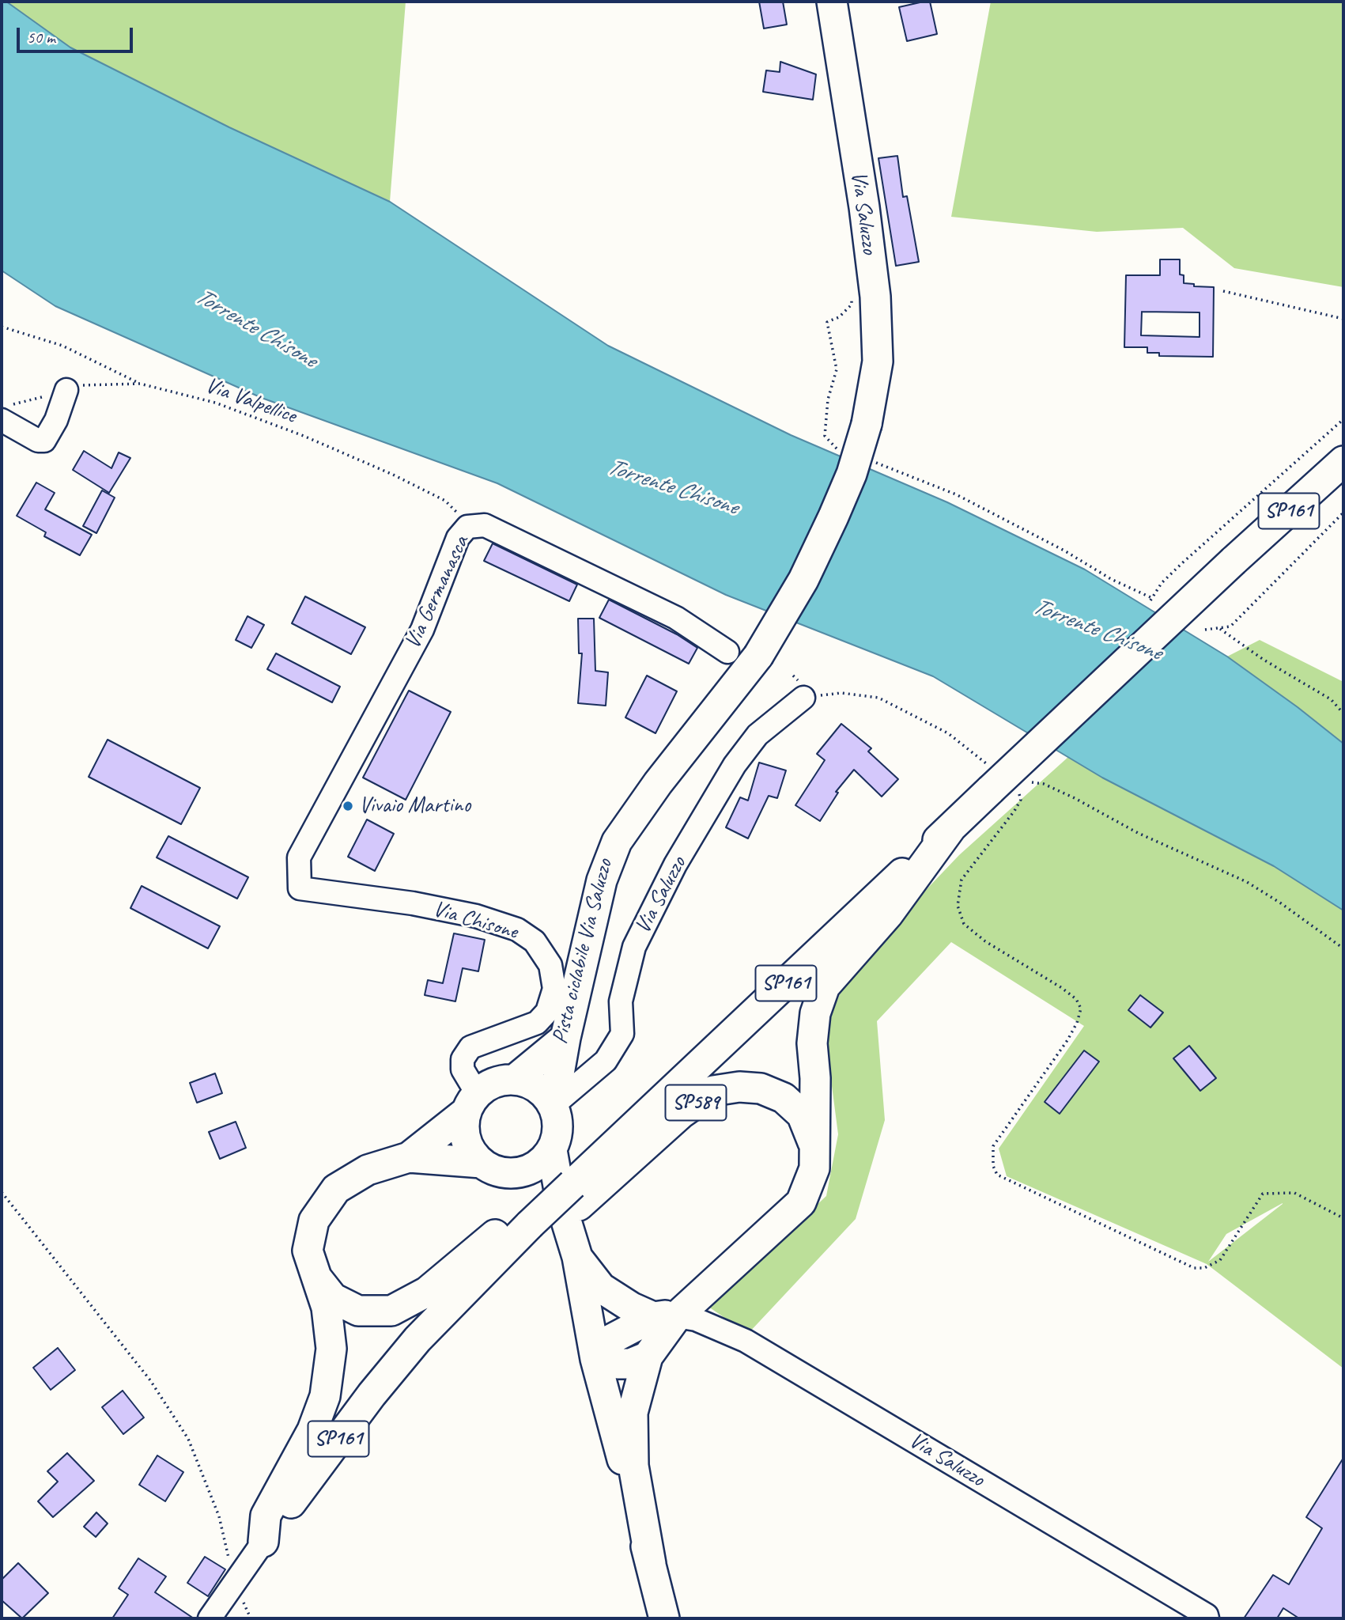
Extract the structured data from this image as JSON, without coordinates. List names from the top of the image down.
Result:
{
  "streets": {
    "main road": ["Via Saluzzo", "SP161", "SP589"],
    "street": ["Via Germanasca", "Via Chisone"],
    "path": ["Via Valpellice"]
  },
  "crossings": [
    ["Via Saluzzo", "SP161"],
    ["Via Saluzzo", "SP589"],
    ["Via Valpellice", "Via Germanasca"],
    ["SP161", "SP589"],
    ["Via Germanasca", "Via Chisone"]
  ],
  "water": ["Torrente Chisone"],
  "places": ["Vivaio Martino"],
  "scale_bar": "50 m"
}
